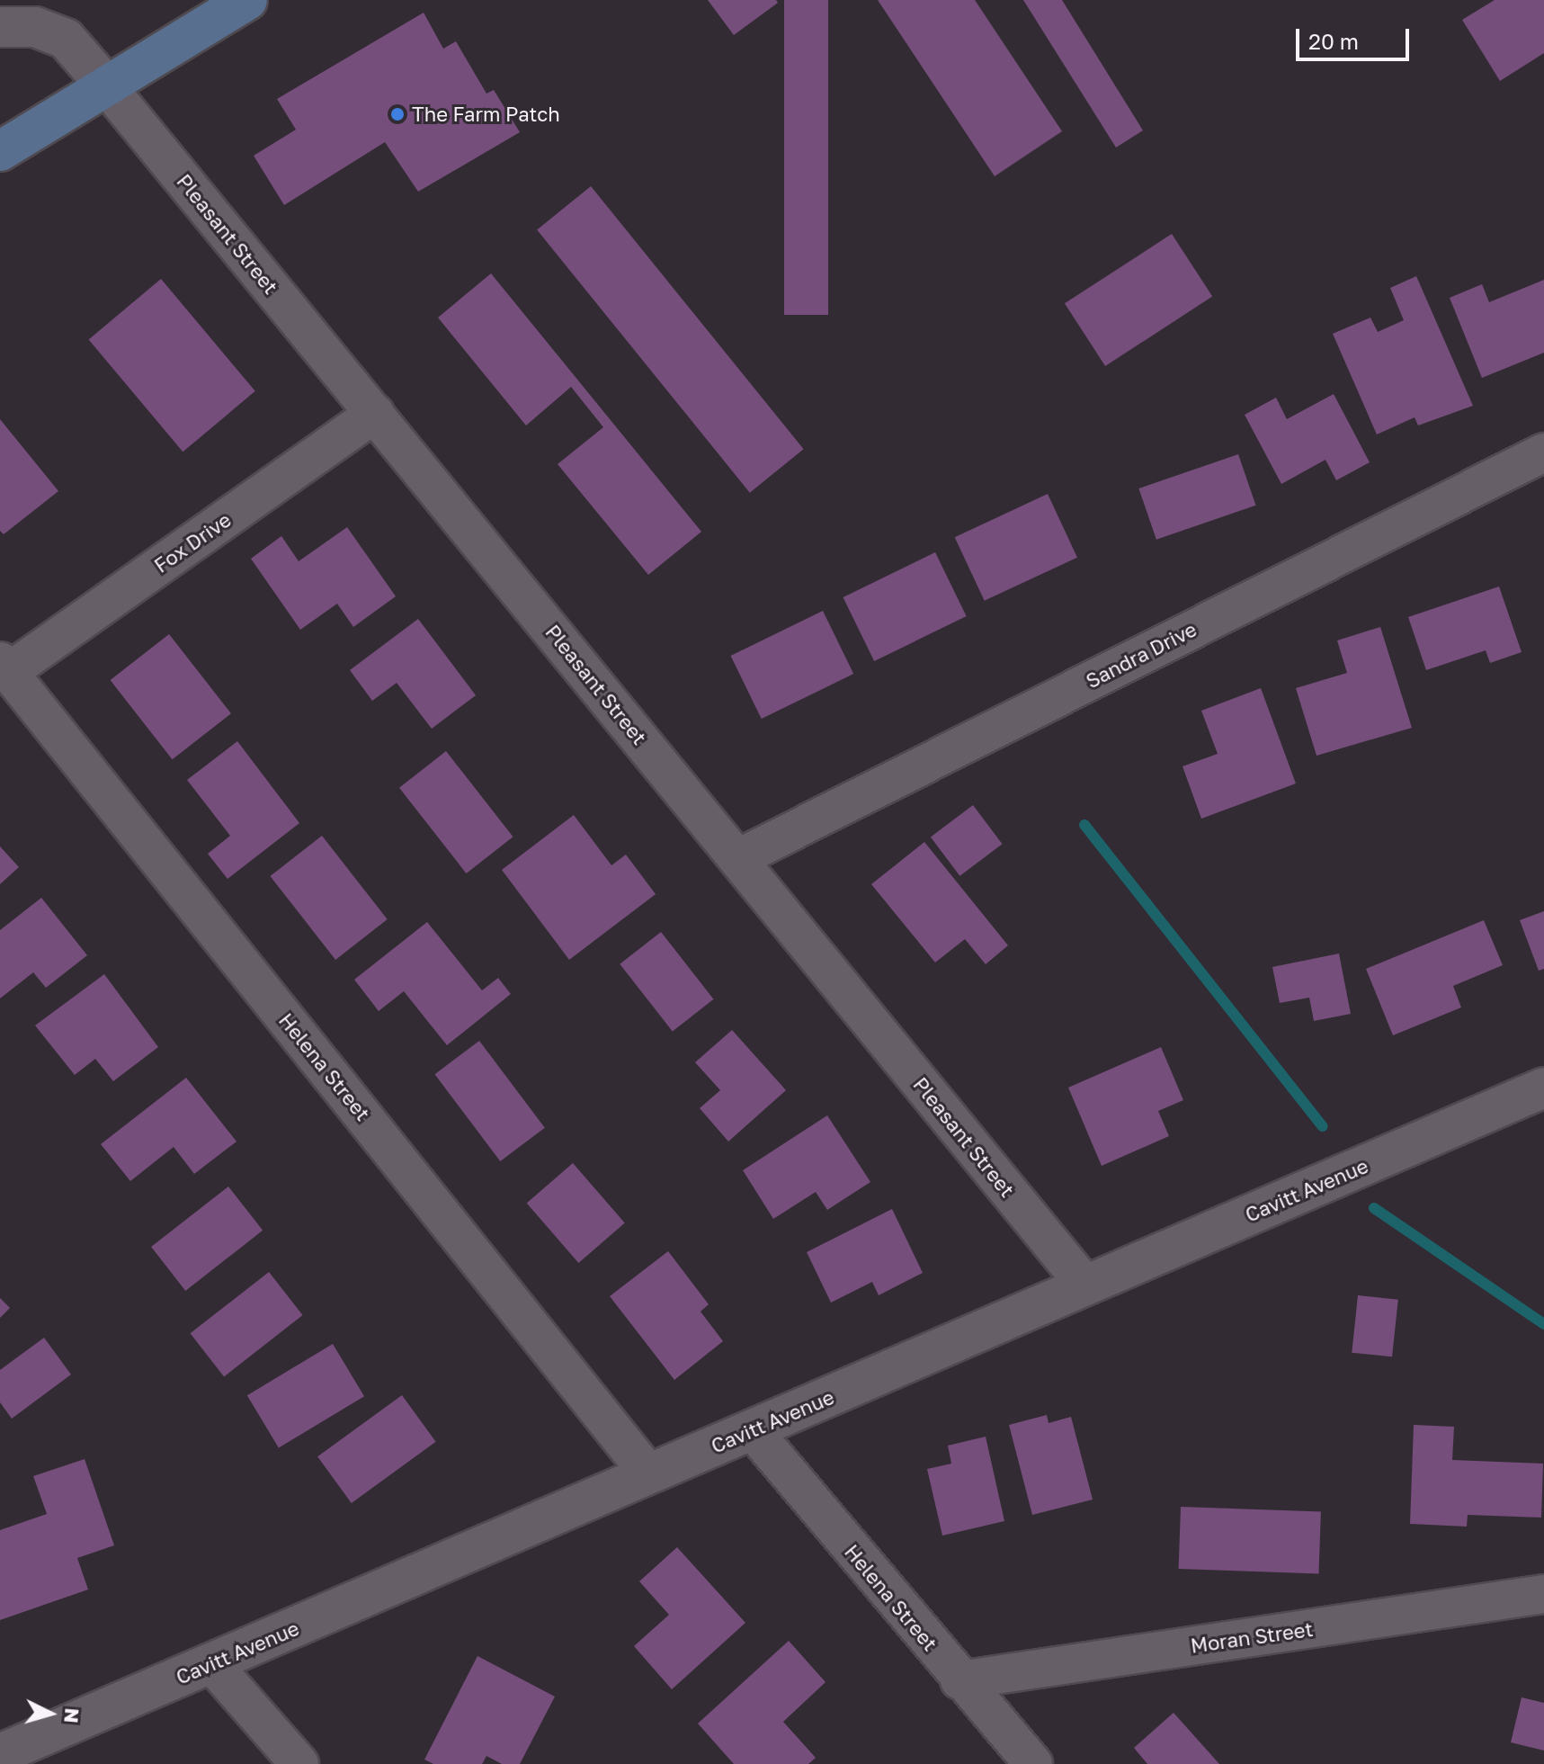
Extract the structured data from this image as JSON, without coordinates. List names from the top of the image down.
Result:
{
  "streets": {
    "street": [
      "Pleasant Street",
      "Fox Drive",
      "Sandra Drive",
      "Helena Street",
      "Cavitt Avenue",
      "Moran Street"
    ]
  },
  "crossings": [
    ["Pleasant Street", "Fox Drive"],
    ["Pleasant Street", "Sandra Drive"],
    ["Pleasant Street", "Cavitt Avenue"],
    ["Fox Drive", "Helena Street"],
    ["Helena Street", "Cavitt Avenue"],
    ["Helena Street", "Moran Street"]
  ],
  "places": ["The Farm Patch"],
  "scale_bar": "20 m",
  "north": "right"
}
